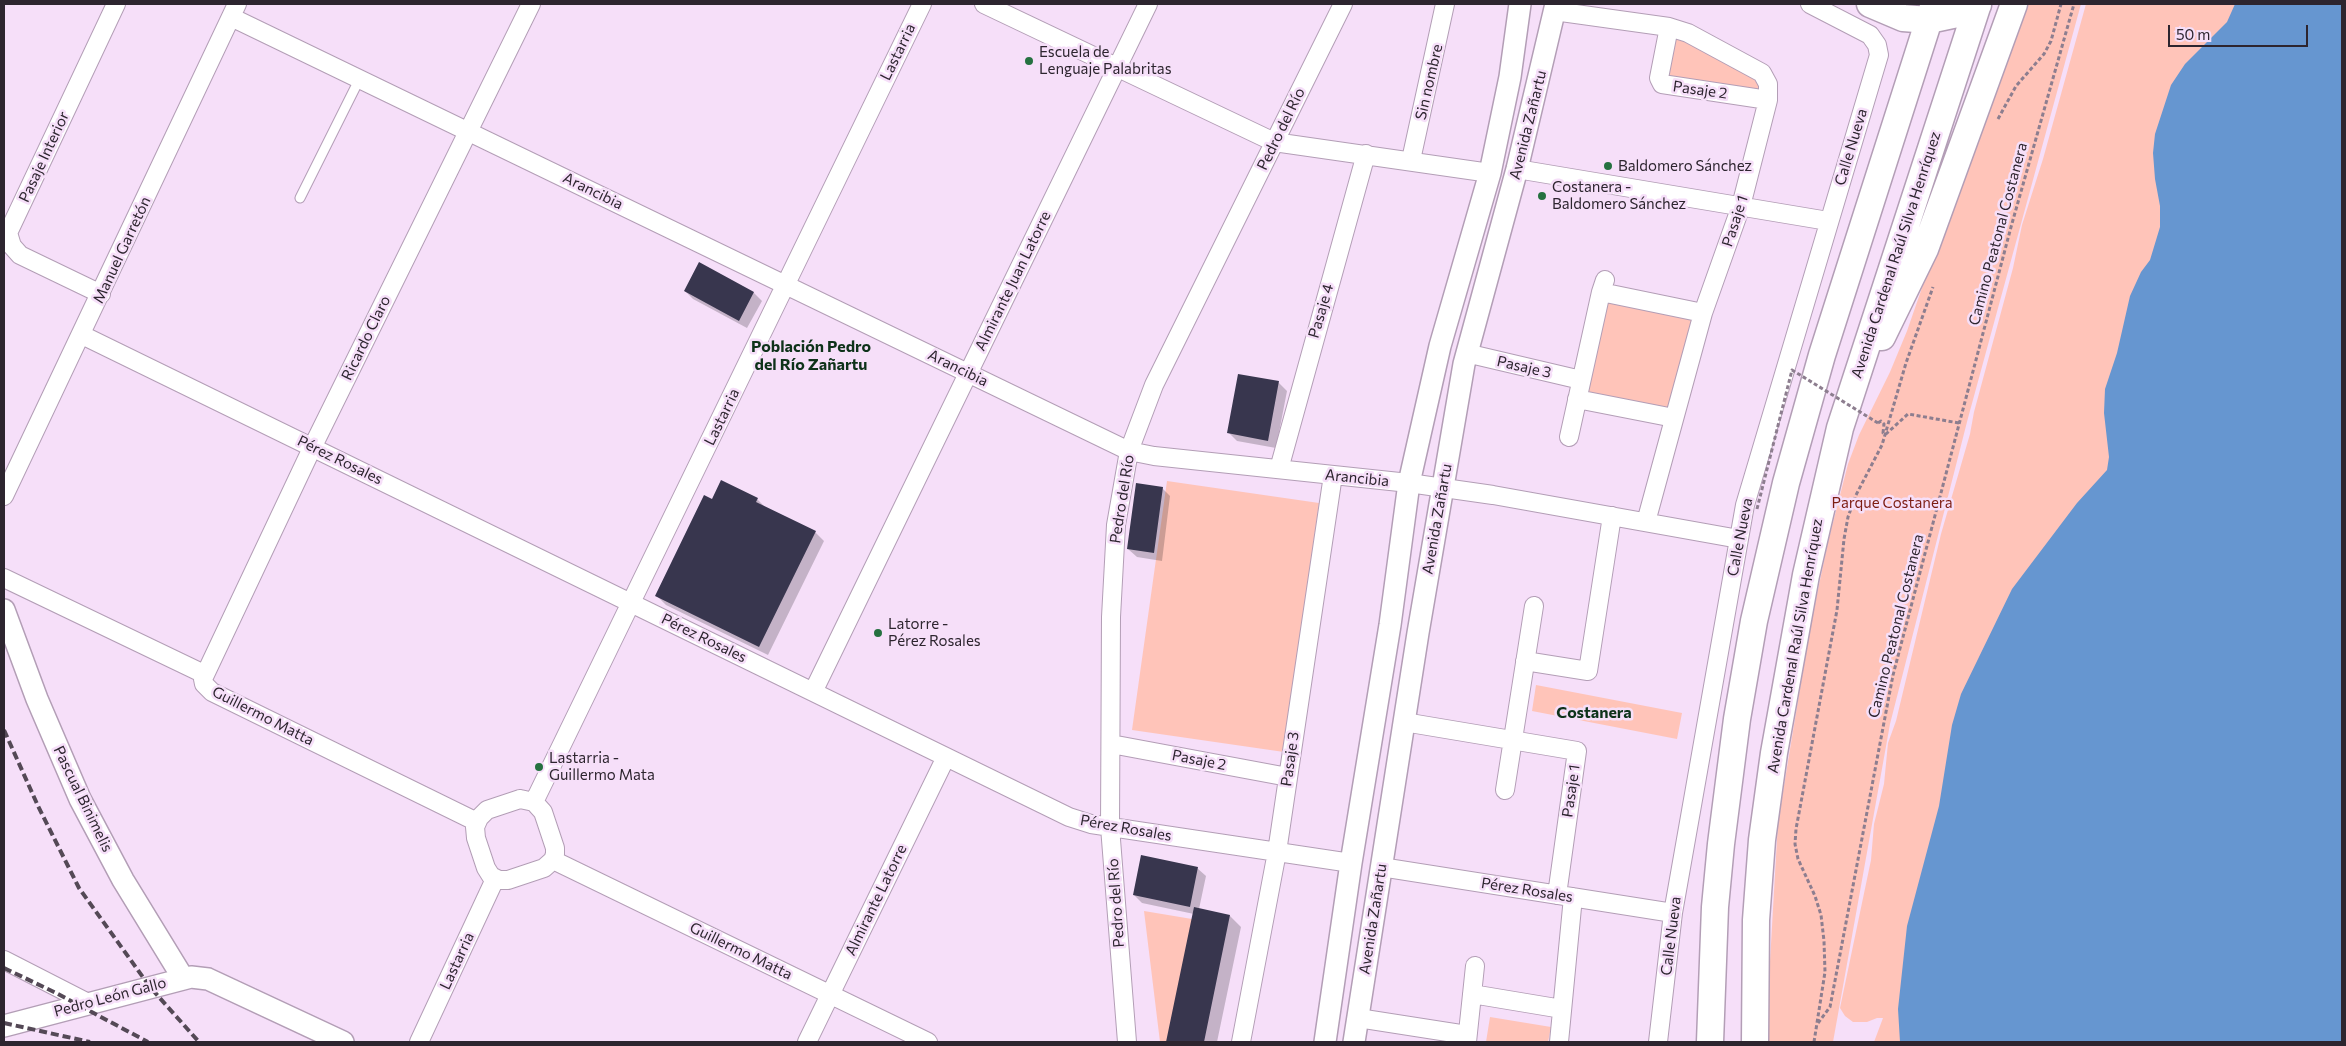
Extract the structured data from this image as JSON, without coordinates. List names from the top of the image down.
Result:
{
  "streets": {
    "main road": ["Avenida Cardenal Raúl Silva Henríquez"],
    "street": [
      "Lastarria",
      "Sin nombre",
      "Pasaje 2",
      "Avenida Zañartu",
      "Pedro del Río",
      "Calle Nueva",
      "Pasaje Interior",
      "Arancibia",
      "Pasaje 1",
      "Manuel Garretón",
      "Almirante Juan Latorre",
      "Pasaje 4",
      "Ricardo Claro",
      "Pasaje 3",
      "Pérez Rosales",
      "Guillermo Matta",
      "Pascual Binimelis",
      "Almirante Latorre",
      "Pedro León Gallo"
    ],
    "path": ["Camino Peatonal Costanera"]
  },
  "crossings": [
    ["Lastarria", "Arancibia"],
    ["Lastarria", "Pérez Rosales"],
    ["Lastarria", "Guillermo Matta"],
    ["Pasaje 2", "Pedro del Río"],
    ["Pasaje 2", "Pasaje 1"],
    ["Pasaje 2", "Pasaje 3"],
    ["Avenida Zañartu", "Arancibia"],
    ["Avenida Zañartu", "Pasaje 1"],
    ["Avenida Zañartu", "Pasaje 3"],
    ["Avenida Zañartu", "Pérez Rosales"],
    ["Pedro del Río", "Arancibia"],
    ["Pedro del Río", "Pérez Rosales"],
    ["Calle Nueva", "Arancibia"],
    ["Calle Nueva", "Pérez Rosales"],
    ["Pasaje Interior", "Manuel Garretón"],
    ["Arancibia", "Pasaje 1"],
    ["Arancibia", "Manuel Garretón"],
    ["Arancibia", "Almirante Juan Latorre"],
    ["Arancibia", "Pasaje 4"],
    ["Arancibia", "Ricardo Claro"],
    ["Arancibia", "Pasaje 3"],
    ["Pasaje 1", "Pérez Rosales"],
    ["Manuel Garretón", "Pérez Rosales"],
    ["Almirante Juan Latorre", "Pérez Rosales"],
    ["Ricardo Claro", "Pérez Rosales"],
    ["Ricardo Claro", "Guillermo Matta"],
    ["Pasaje 3", "Pérez Rosales"],
    ["Pérez Rosales", "Almirante Latorre"],
    ["Guillermo Matta", "Almirante Latorre"],
    ["Pascual Binimelis", "Pedro León Gallo"]
  ],
  "districts": ["Población Pedro del Río Zañartu", "Costanera"],
  "parks": ["Parque Costanera"],
  "places": [
    "Escuela de Lenguaje Palabritas",
    "Baldomero Sánchez",
    "Costanera - Baldomero Sánchez",
    "Latorre - Pérez Rosales",
    "Lastarria - Guillermo Mata"
  ],
  "scale_bar": "50 m"
}
